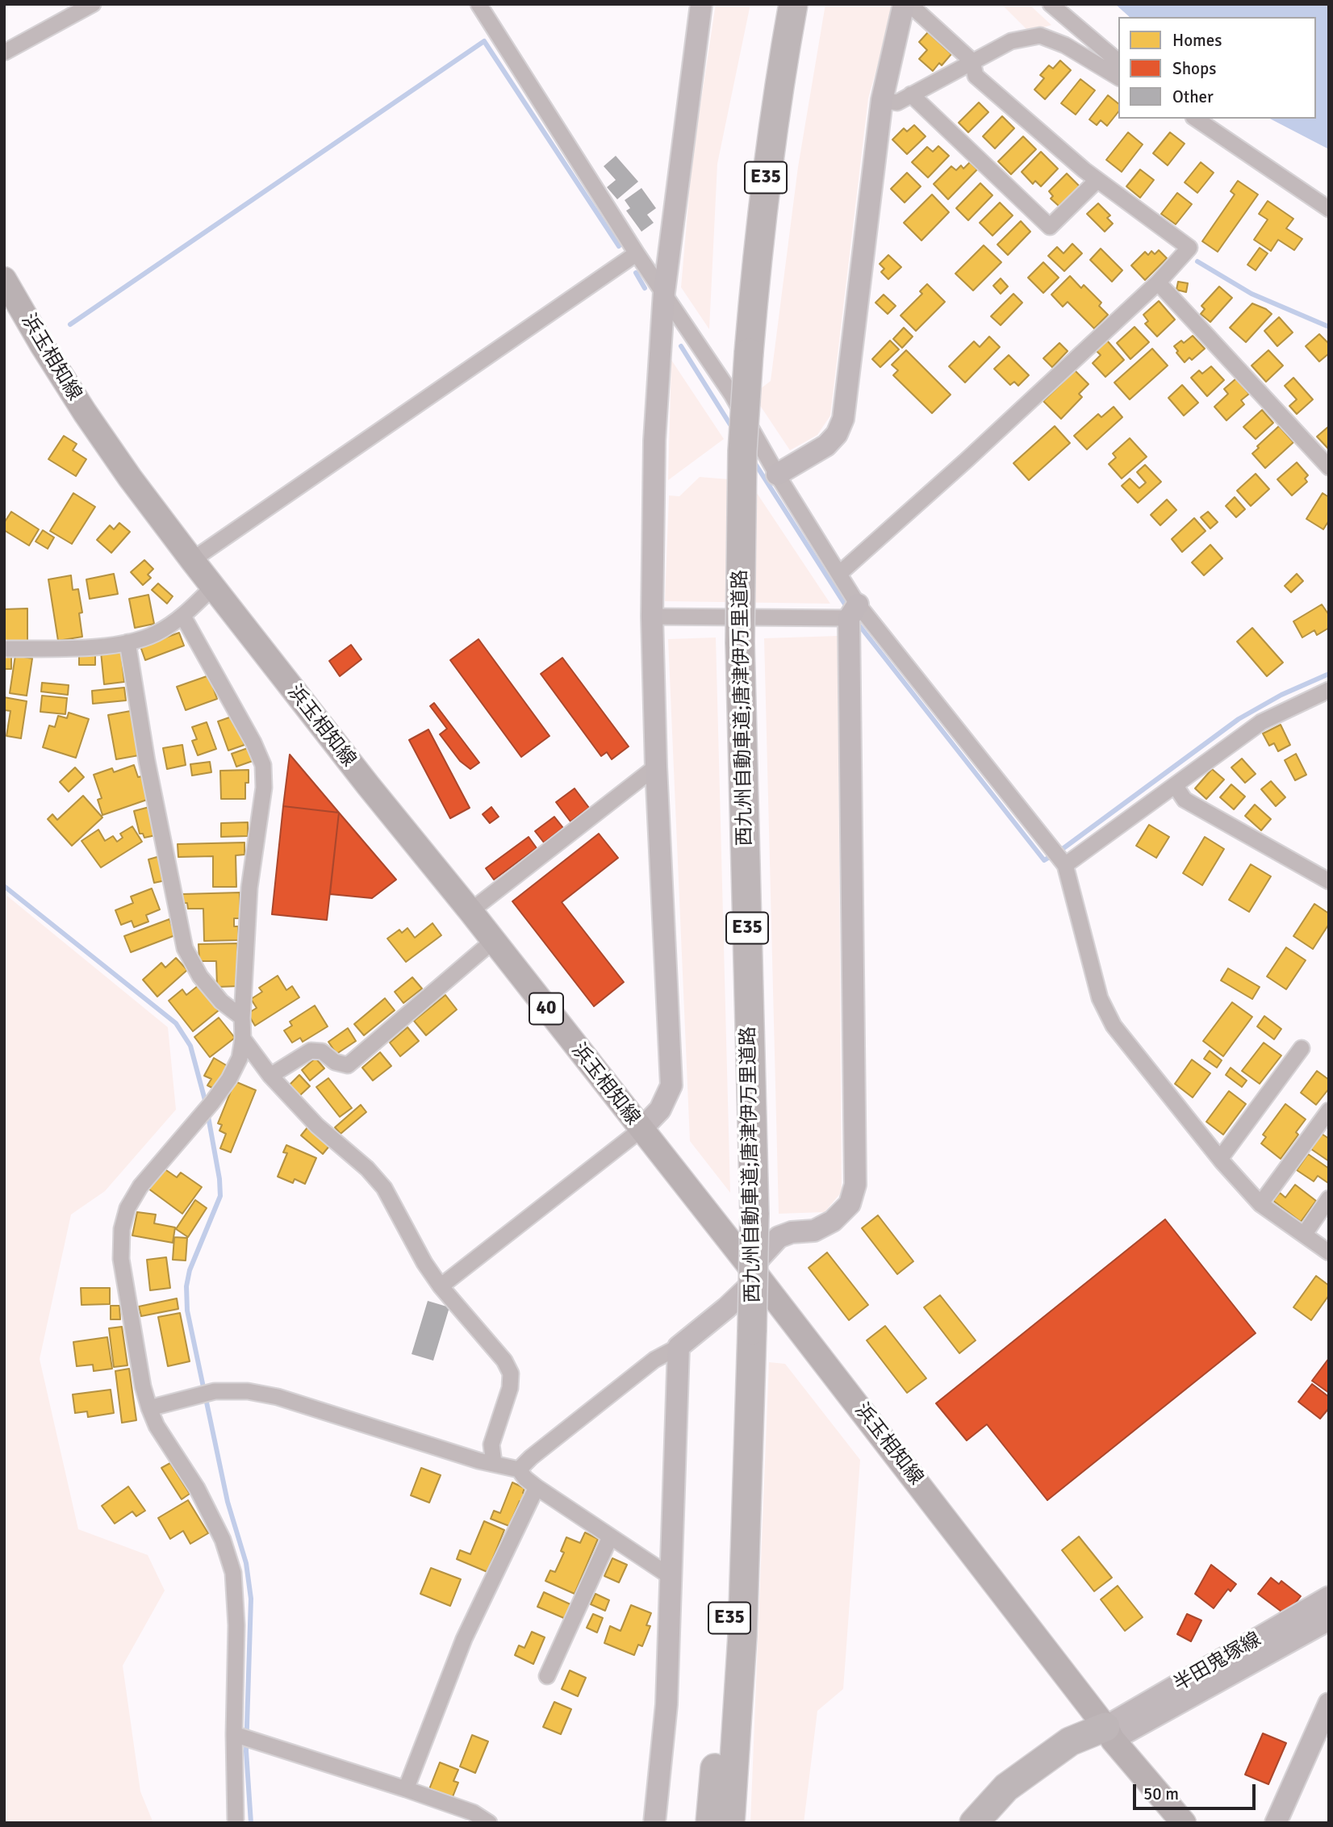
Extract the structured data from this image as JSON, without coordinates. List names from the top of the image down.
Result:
{
  "streets": {
    "highway": ["E35", "西九州自動車道;唐津伊万里道路"],
    "main road": ["浜玉相知線", "40"],
    "street": ["半田鬼塚線"]
  },
  "crossings": [
    ["浜玉相知線", "半田鬼塚線"]
  ],
  "legend": ["Homes", "Shops", "Other"],
  "scale_bar": "50 m"
}
